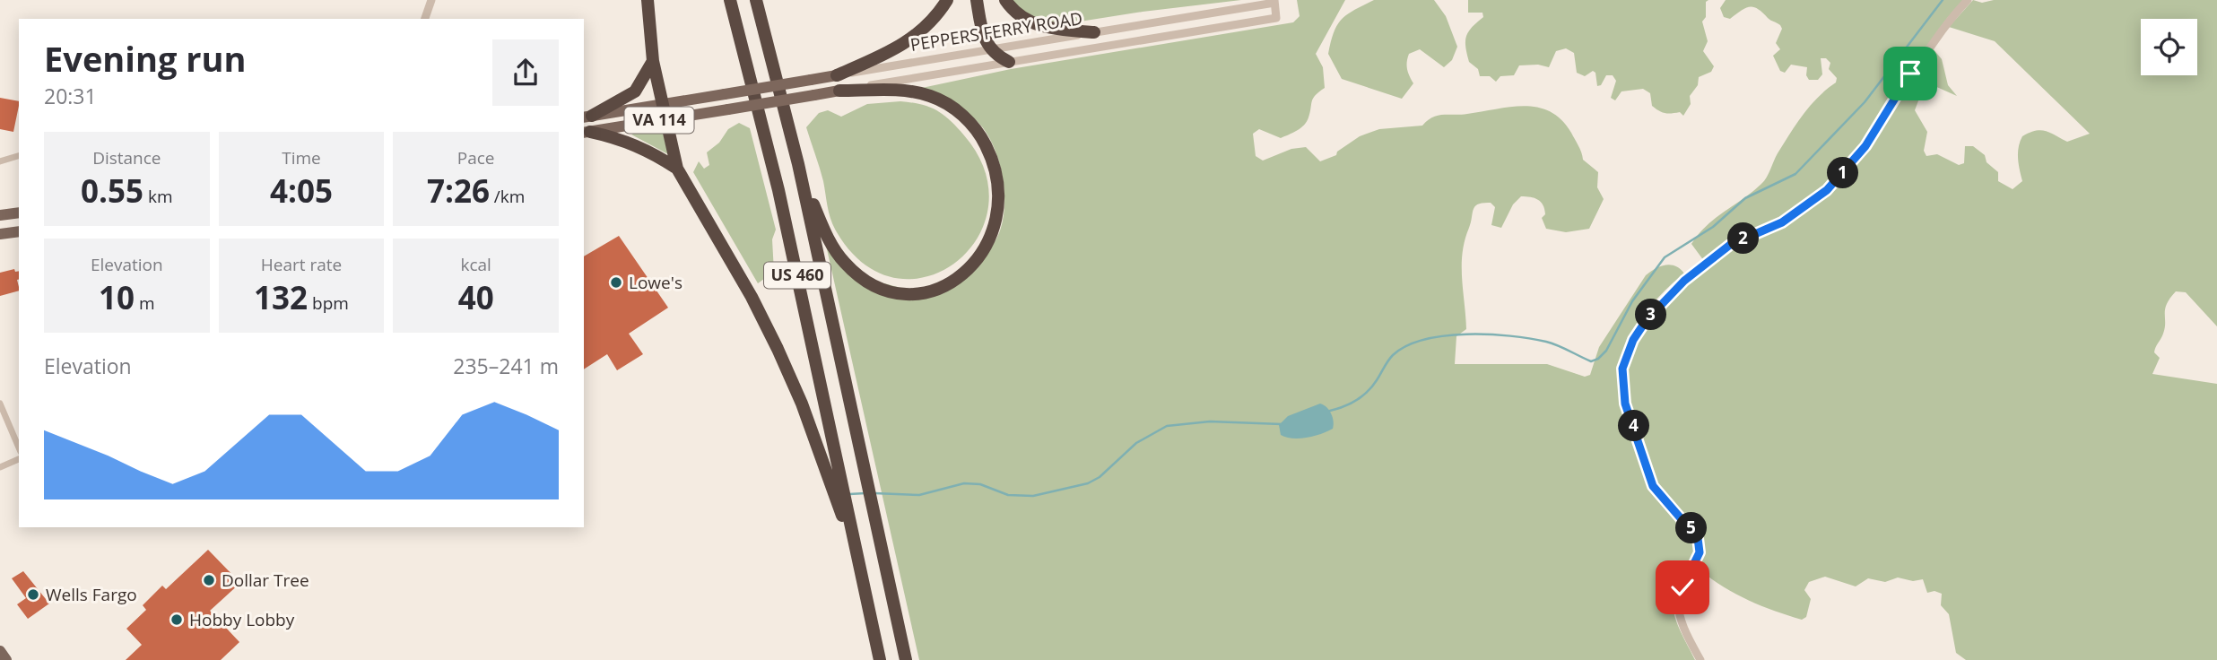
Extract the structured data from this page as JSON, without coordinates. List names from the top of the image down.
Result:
{
  "streets": {
    "highway": ["US 460"],
    "main road": ["PEPPERS FERRY ROAD", "VA 114"]
  },
  "crossings": [
    ["PEPPERS FERRY ROAD", "VA 114"]
  ],
  "places": [
    "Lowe's",
    "Dollar Tree",
    "Wells Fargo",
    "Hobby Lobby"
  ],
  "page": {
    "heading": ["Evening run", "20:31"],
    "stats": [
      ["Distance", "0.55 km"],
      ["Time", "4:05"],
      ["Pace", "7:26 /km"],
      ["Elevation", "10 m"],
      ["Heart rate", "132 bpm"],
      ["kcal", "40"]
    ],
    "pins": [
      "1",
      "2",
      "3",
      "4",
      "5"
    ],
    "chart": ["Elevation", "235–241 m"]
  }
}
